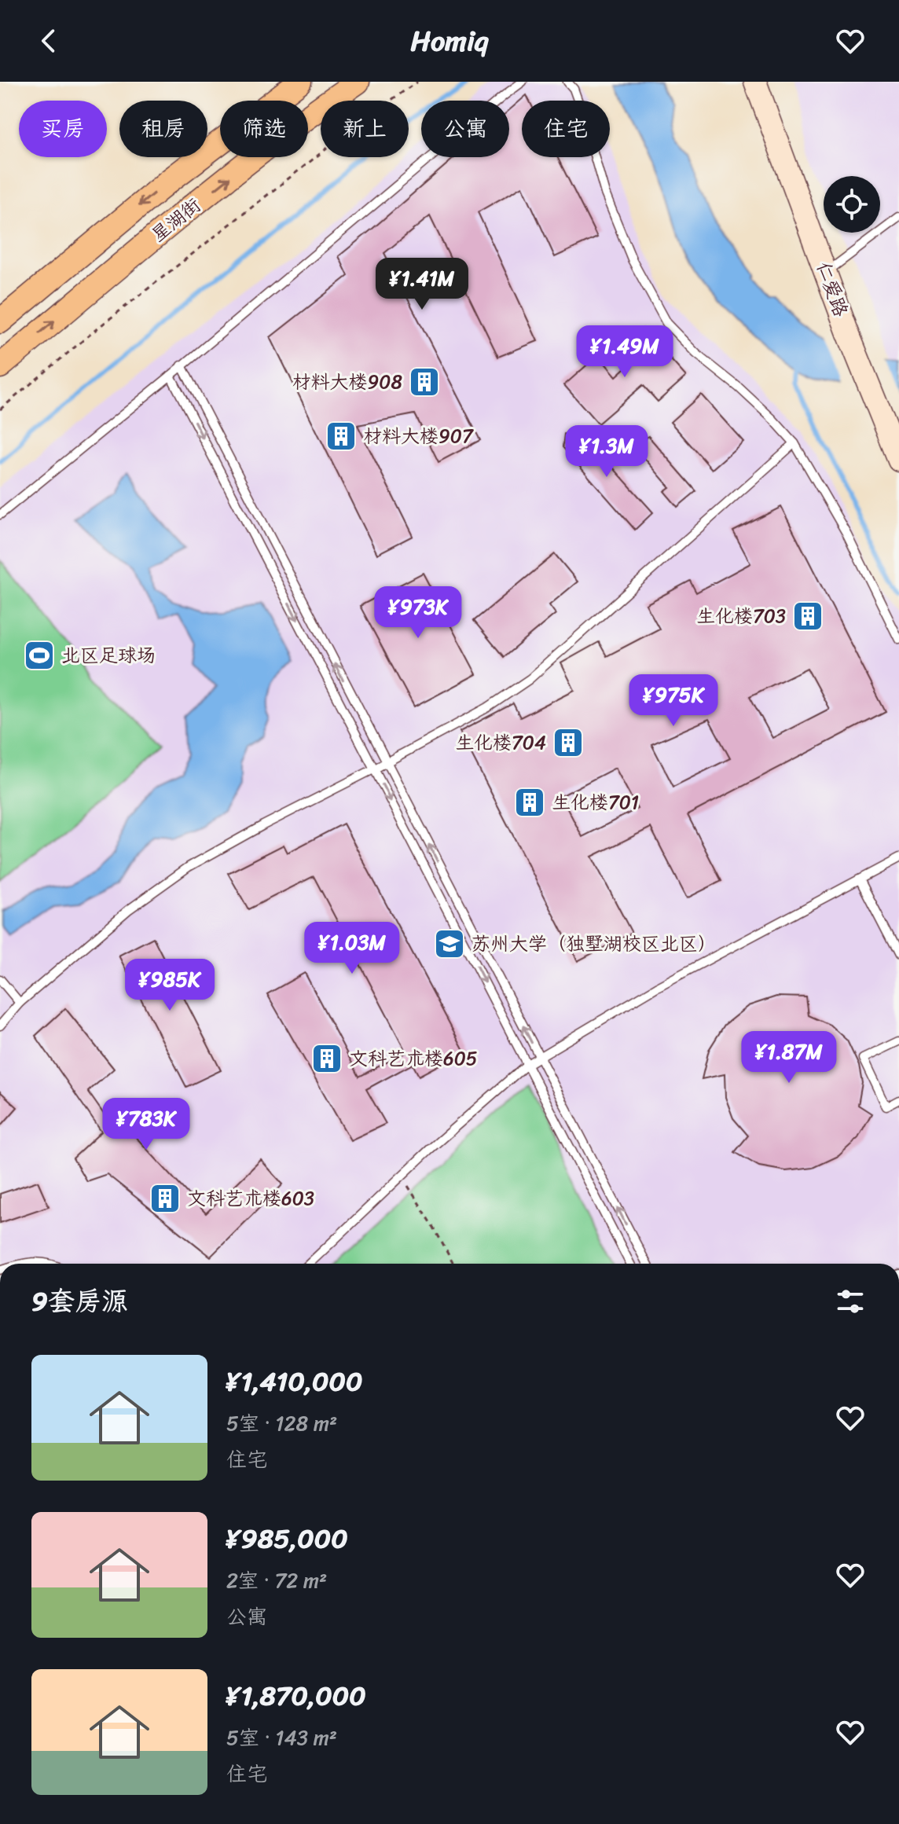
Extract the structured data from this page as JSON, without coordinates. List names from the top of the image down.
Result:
{
  "streets": {
    "main road": ["星湖街", "仁爱路"]
  },
  "places": {
    "building": [
      "材料大楼908",
      "材料大楼907",
      "生化楼703",
      "生化楼704",
      "生化楼701",
      "文科艺术楼605",
      "文科艺术楼603"
    ],
    "sports": ["北区足球场"],
    "school or university": ["苏州大学（独墅湖校区北区）"]
  },
  "page": {
    "header": "Homiq",
    "chip": [
      "买房",
      "租房",
      "筛选",
      "新上",
      "公寓",
      "住宅"
    ],
    "price": [
      "¥1.41M",
      "¥1.49M",
      "¥1.3M",
      "¥973K",
      "¥975K",
      "¥1.03M",
      "¥985K",
      "¥1.87M",
      "¥783K"
    ],
    "heading": "9套房源",
    "list": [
      {
        "name": "¥1,410,000",
        "note": "5室 · 128 m² · 住宅"
      },
      {
        "name": "¥985,000",
        "note": "2室 · 72 m² · 公寓"
      },
      {
        "name": "¥1,870,000",
        "note": "5室 · 143 m² · 住宅"
      }
    ]
  }
}
